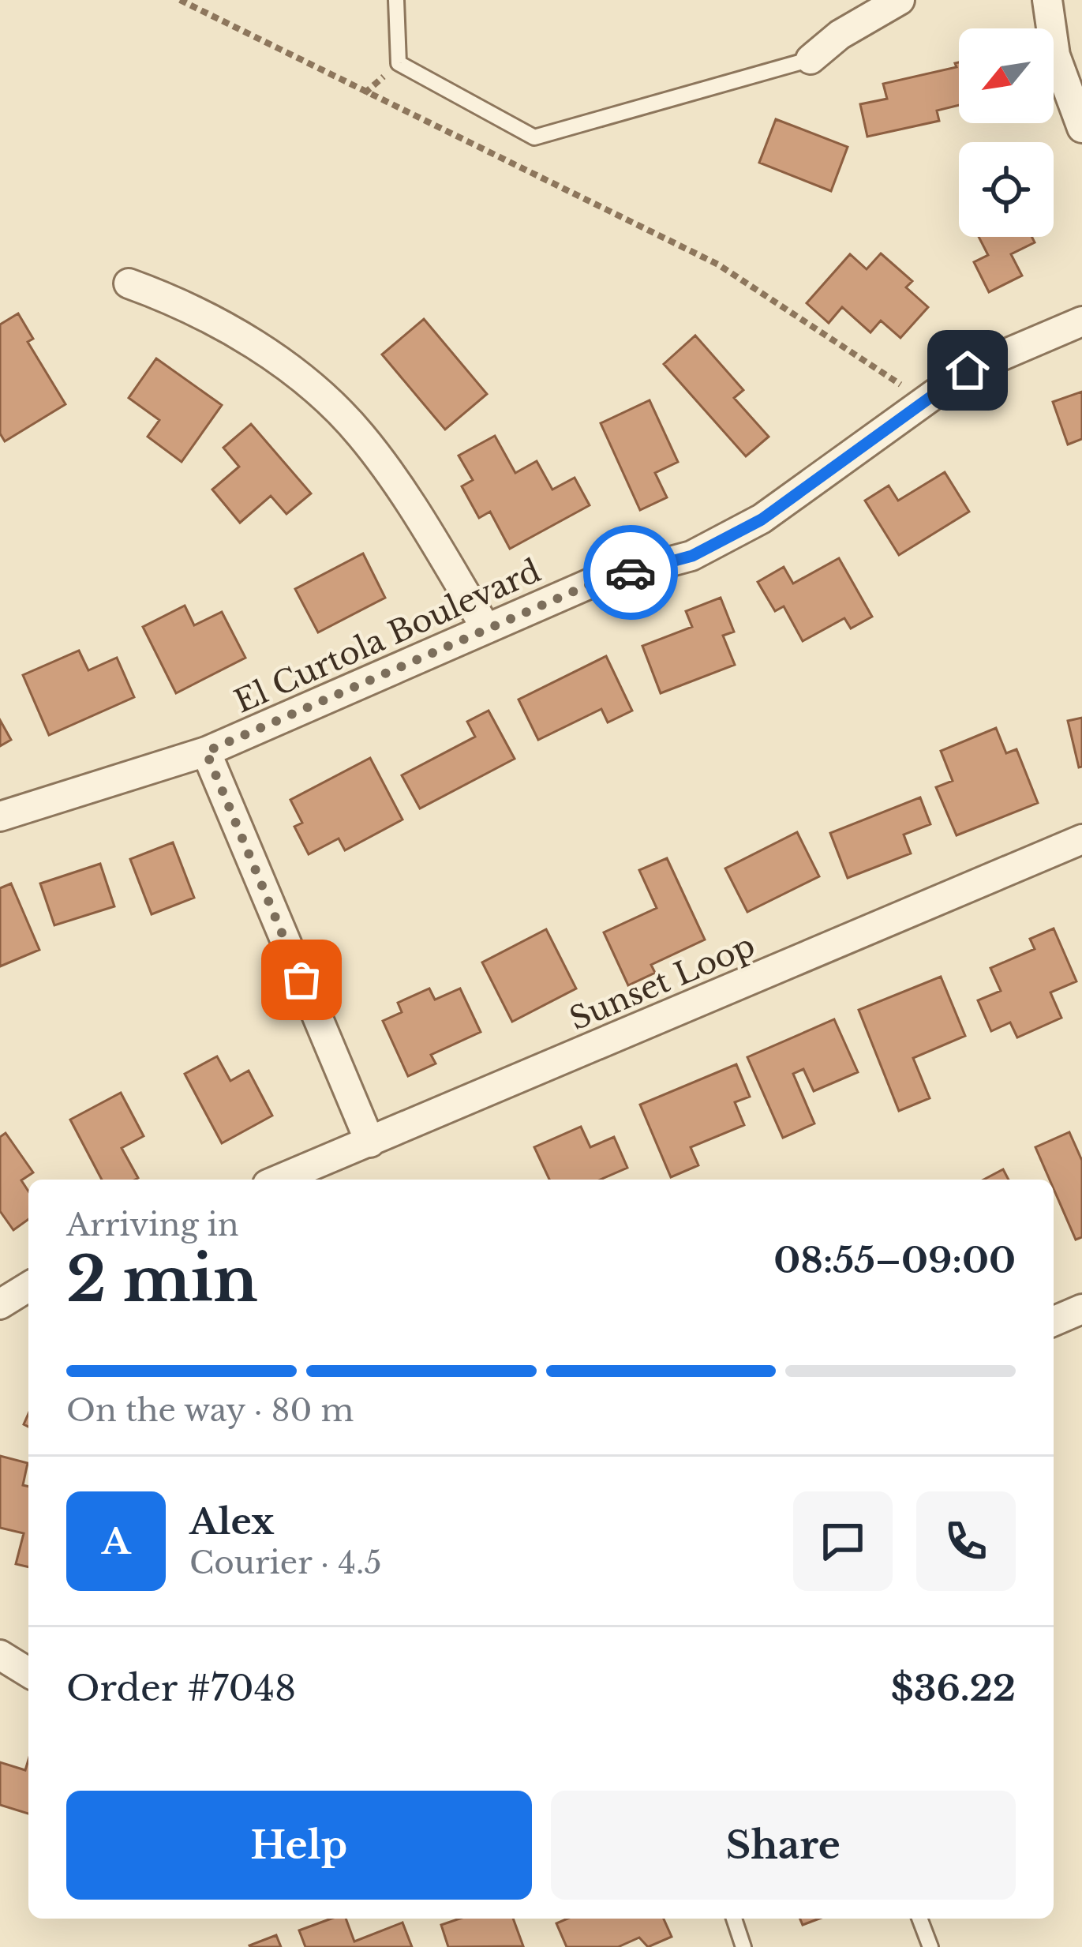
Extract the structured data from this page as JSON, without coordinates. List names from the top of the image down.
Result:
{
  "streets": {
    "street": ["El Curtola Boulevard", "Sunset Loop"]
  },
  "north": "bottom left",
  "page": {
    "heading": ["2 min", "Arriving in", "08:55–09:00"],
    "panel": [
      "Alex",
      "Courier · 4.5",
      "Order #7048",
      "$36.22"
    ],
    "bar": "On the way · 80 m",
    "round": "A",
    "buttons": ["Help", "Share"]
  }
}
